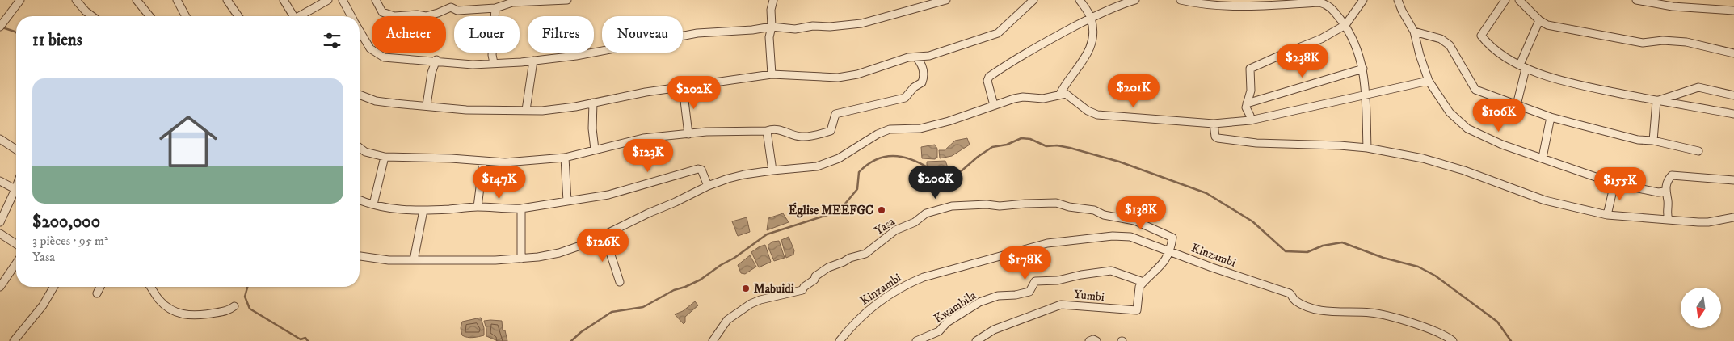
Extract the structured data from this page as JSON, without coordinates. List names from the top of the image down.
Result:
{
  "streets": {
    "street": [
      "Yasa",
      "Kinzambi",
      "Yumbi",
      "Kwambila"
    ]
  },
  "crossings": [
    ["Yasa", "Kinzambi"],
    ["Yumbi", "Kwambila"]
  ],
  "places": ["Église MEEFGC", "Mabuidi"],
  "north": "bottom",
  "page": {
    "chip": [
      "Acheter",
      "Louer",
      "Filtres",
      "Nouveau"
    ],
    "heading": "11 biens",
    "price": [
      "$238K",
      "$201K",
      "$202K",
      "$106K",
      "$123K",
      "$147K",
      "$200K",
      "$155K",
      "$138K",
      "$126K",
      "$178K"
    ],
    "list": [
      {
        "name": "$200,000",
        "note": "3 pièces · 95 m² · Yasa"
      }
    ]
  }
}
